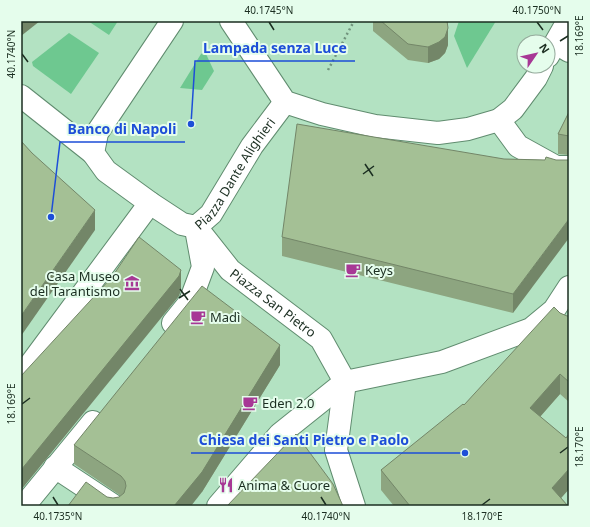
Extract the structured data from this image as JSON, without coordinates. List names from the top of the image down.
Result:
{
  "streets": {
    "street": ["Piazza Dante Alighieri", "Piazza San Pietro"]
  },
  "crossings": [
    ["Piazza Dante Alighieri", "Piazza San Pietro"]
  ],
  "places": {
    "other": ["Lampada senza Luce", "Banco di Napoli", "Chiesa dei Santi Pietro e Paolo"],
    "cafe": ["Keys", "Madì", "Eden 2.0"],
    "museum": ["Casa Museo del Tarantismo"],
    "restaurant": ["Anima & Cuore"]
  },
  "north": "top right",
  "coordinates": [
    "40.1745°N",
    "40.1750°N",
    "18.169°E",
    "40.1740°N",
    "18.170°E",
    "40.1735°N"
  ]
}
